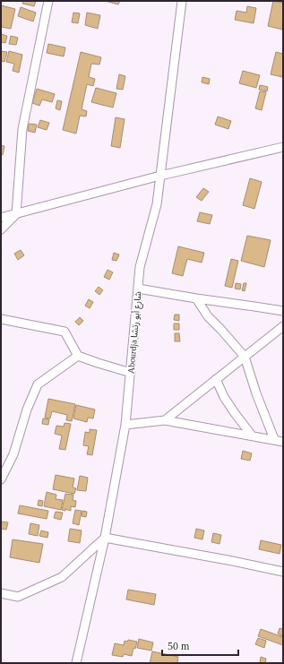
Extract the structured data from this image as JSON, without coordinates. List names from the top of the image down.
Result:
{
  "streets": {
    "street": ["Abourdja شارع أبو رتشا"]
  },
  "scale_bar": "50 m"
}
